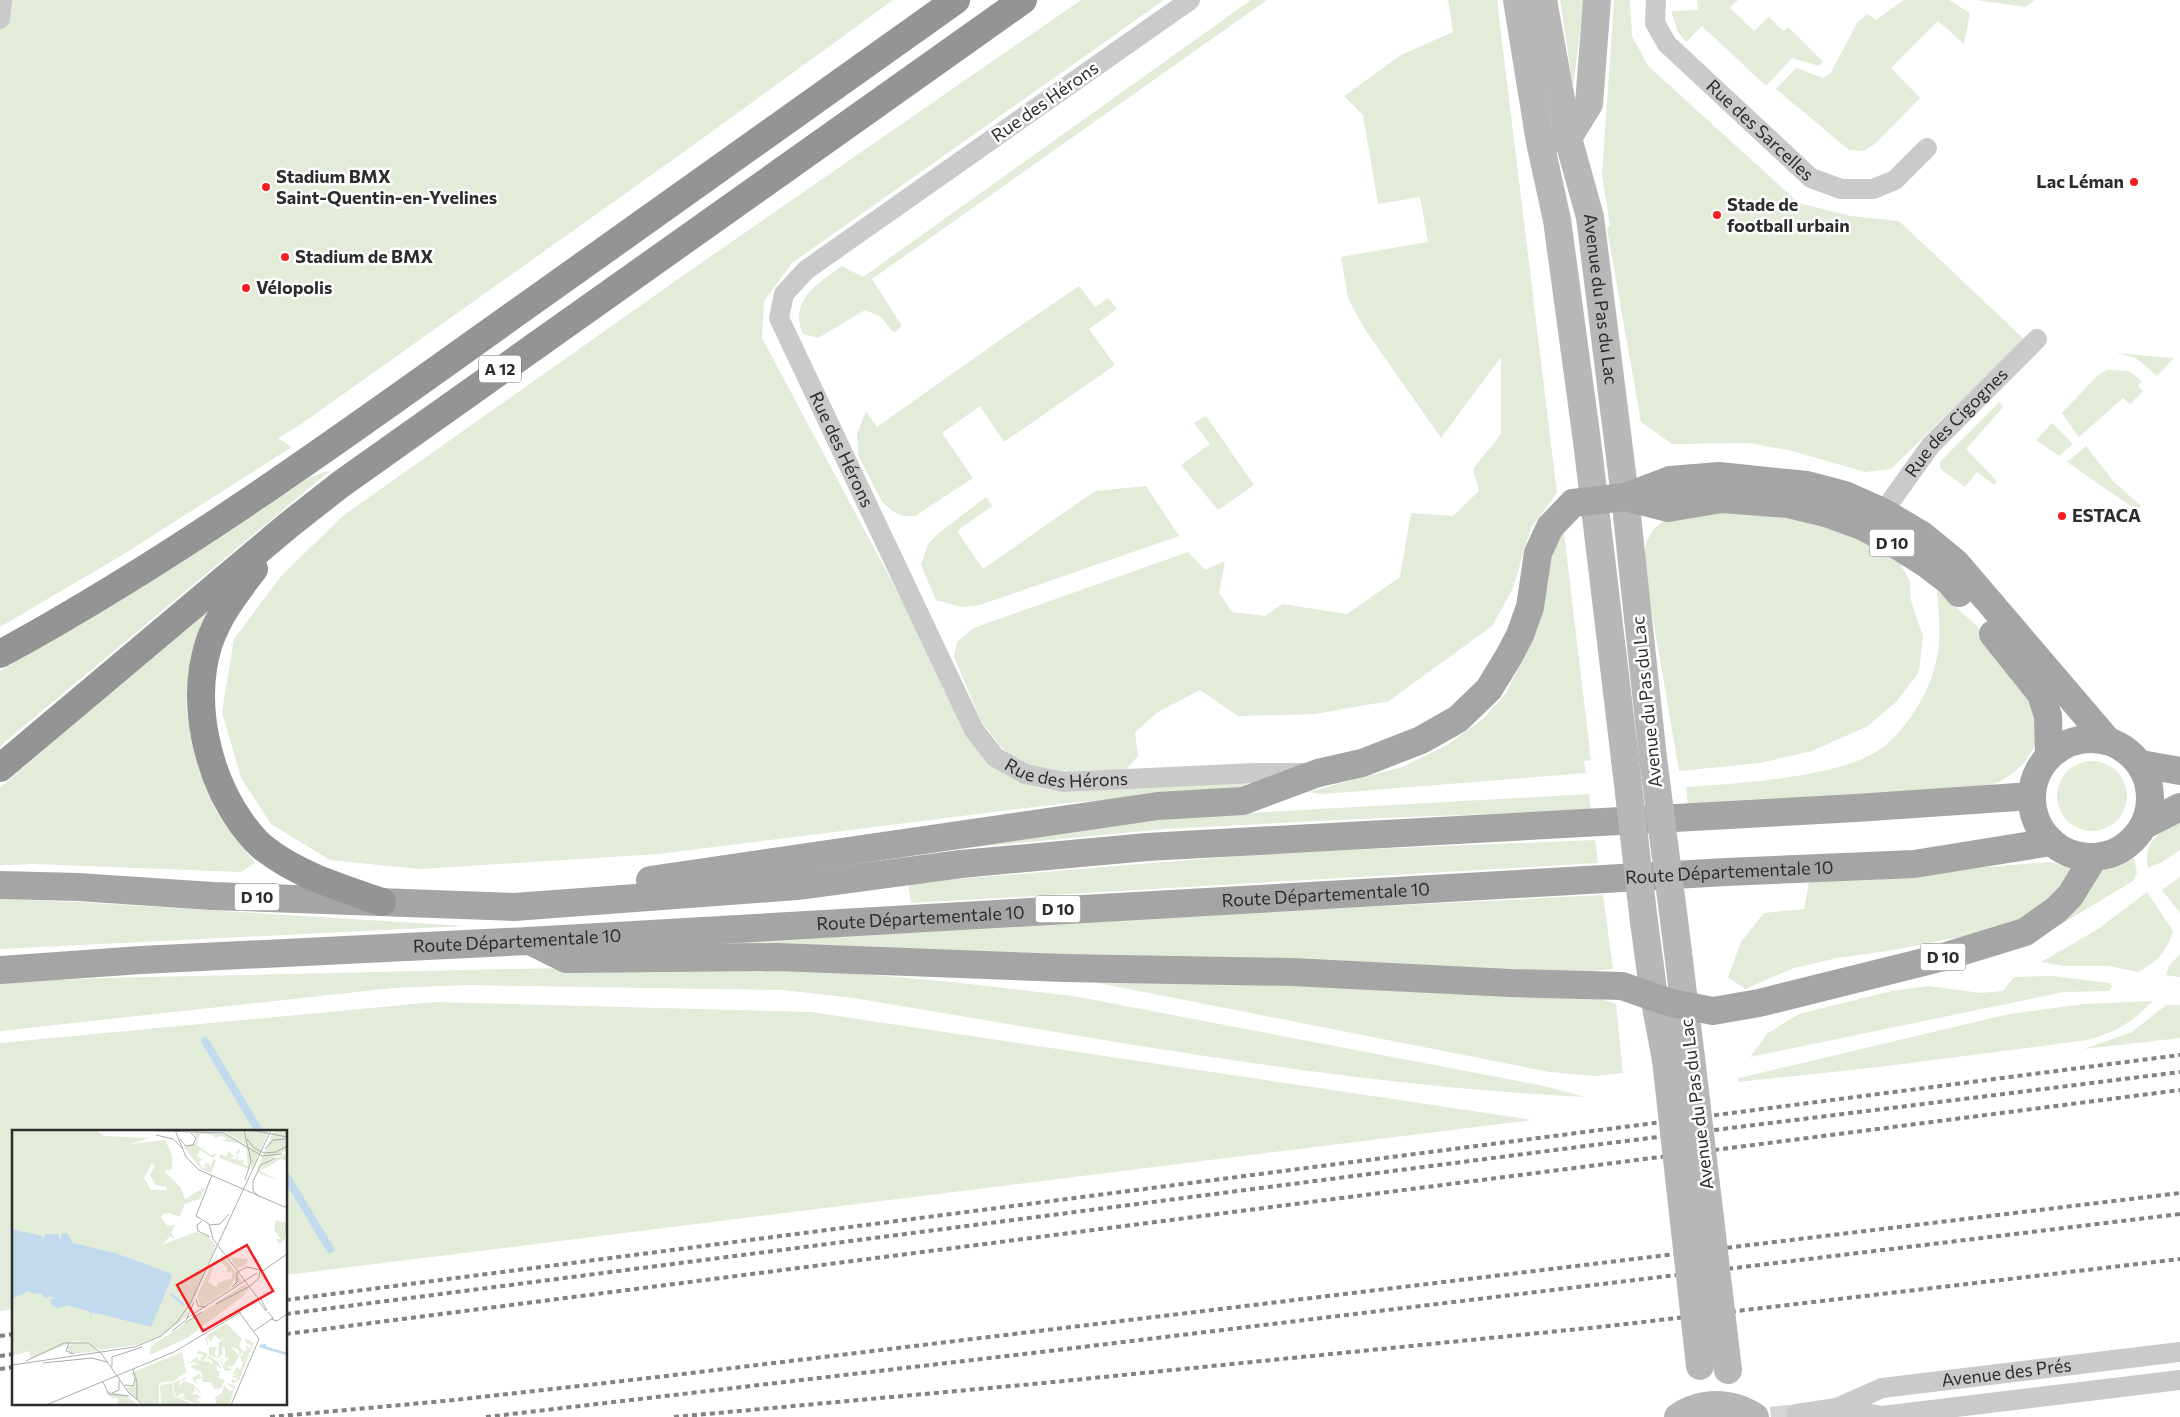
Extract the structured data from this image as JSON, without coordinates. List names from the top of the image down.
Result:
{
  "streets": {
    "highway": ["A 12"],
    "main road": ["Avenue du Pas du Lac", "D 10", "Route Départementale 10"],
    "street": [
      "Rue des Hérons",
      "Rue des Sarcelles",
      "Rue des Cigognes",
      "Avenue des Prés"
    ]
  },
  "crossings": [
    ["Rue des Hérons", "D 10"],
    ["Avenue du Pas du Lac", "D 10"],
    ["D 10", "Route Départementale 10"]
  ],
  "places": [
    "Lac Léman",
    "Stadium BMX Saint-Quentin-en-Yvelines",
    "Stade de football urbain",
    "Stadium de BMX",
    "Vélopolis",
    "ESTACA"
  ]
}
